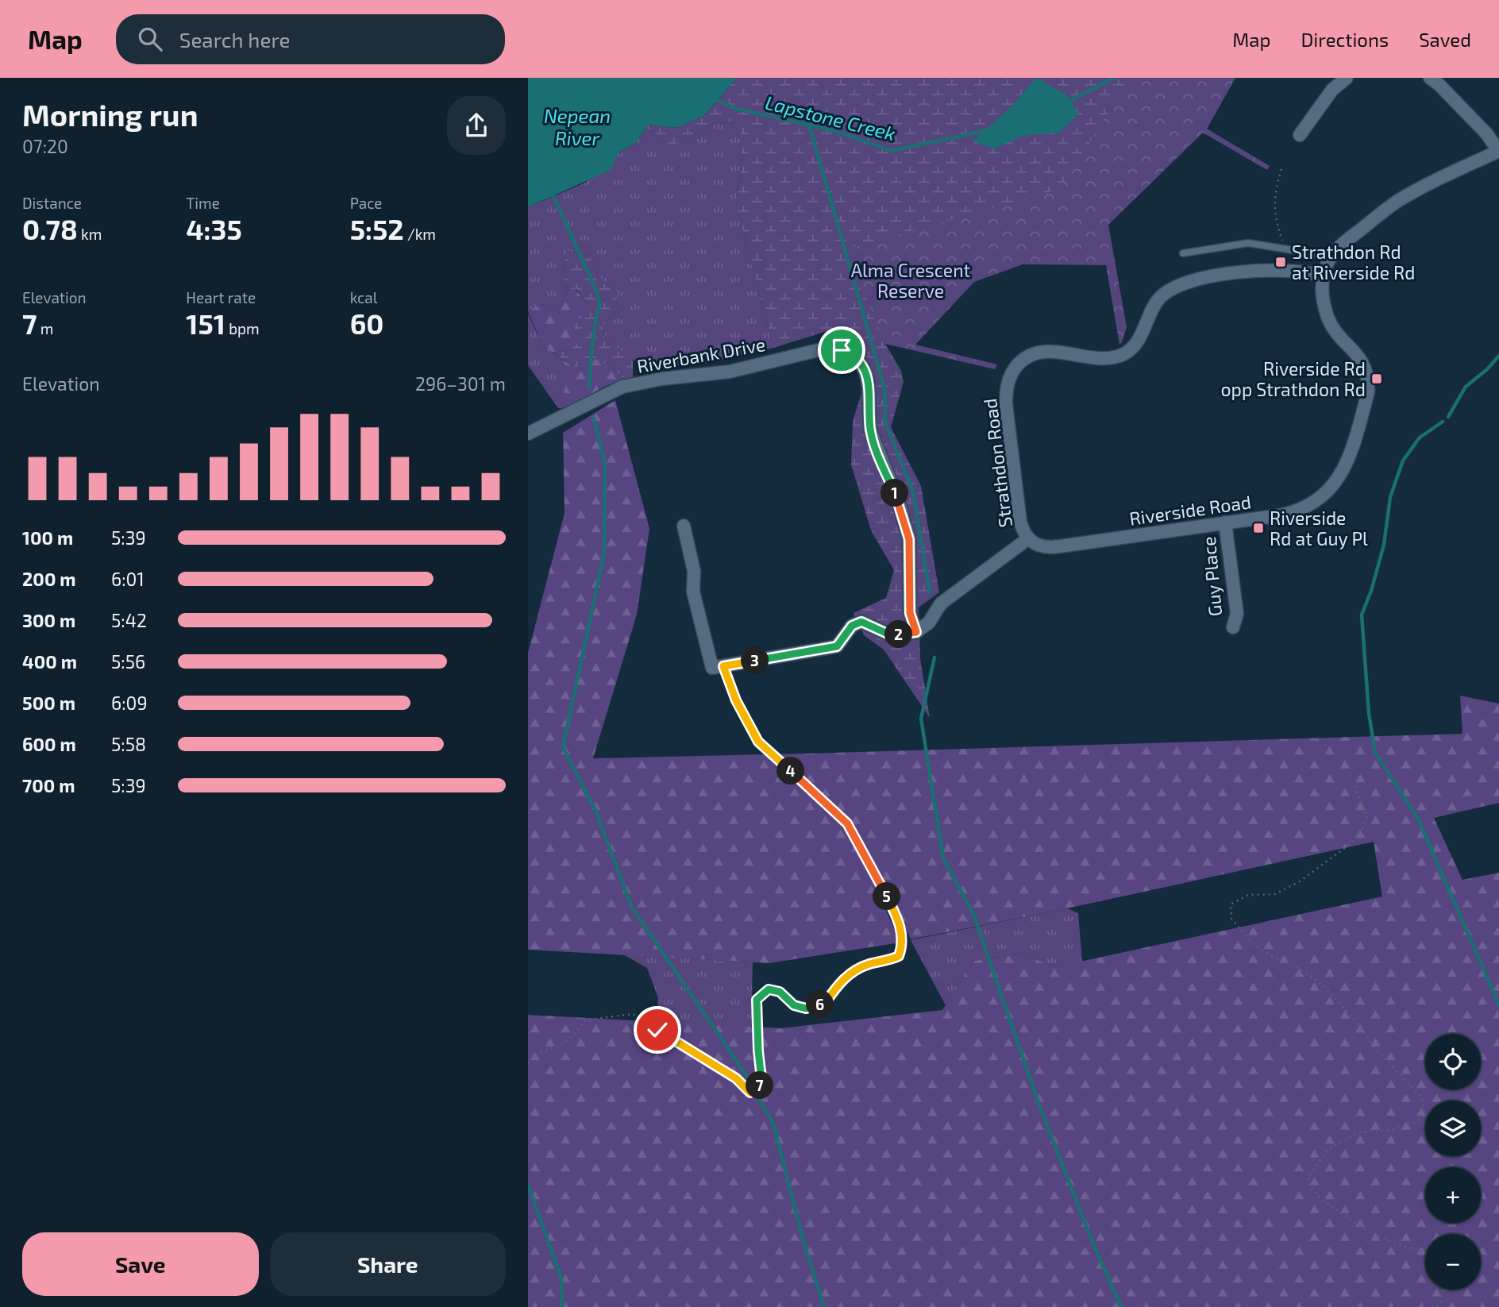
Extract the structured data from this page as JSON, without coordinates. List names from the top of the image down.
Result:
{
  "streets": {
    "street": [
      "Riverbank Drive",
      "Strathdon Road",
      "Riverside Road",
      "Guy Place"
    ]
  },
  "crossings": [
    ["Strathdon Road", "Riverside Road"],
    ["Riverside Road", "Guy Place"]
  ],
  "water": ["Nepean River", "Lapstone Creek"],
  "parks": ["Alma Crescent Reserve"],
  "places": {
    "transit": ["Strathdon Rd at Riverside Rd", "Riverside Rd opp Strathdon Rd", "Riverside Rd at Guy Pl"]
  },
  "page": {
    "header": "Map",
    "search": "Search here",
    "nav": ["Map", "Directions", "Saved"],
    "heading": ["Morning run", "07:20"],
    "stats": [
      ["Distance", "0.78 km"],
      ["Time", "4:35"],
      ["Pace", "5:52 /km"],
      ["Elevation", "7 m"],
      ["Heart rate", "151 bpm"],
      ["kcal", "60"]
    ],
    "chart": ["Elevation", "296–301 m"],
    "pins": [
      "1",
      "2",
      "3",
      "4",
      "5",
      "6",
      "7"
    ],
    "list": [
      {
        "name": "100 m",
        "note": "5:39"
      },
      {
        "name": "200 m",
        "note": "6:01"
      },
      {
        "name": "300 m",
        "note": "5:42"
      },
      {
        "name": "400 m",
        "note": "5:56"
      },
      {
        "name": "500 m",
        "note": "6:09"
      },
      {
        "name": "600 m",
        "note": "5:58"
      },
      {
        "name": "700 m",
        "note": "5:39"
      }
    ],
    "map_buttons": ["+", "−"],
    "buttons": ["Save", "Share"]
  }
}
